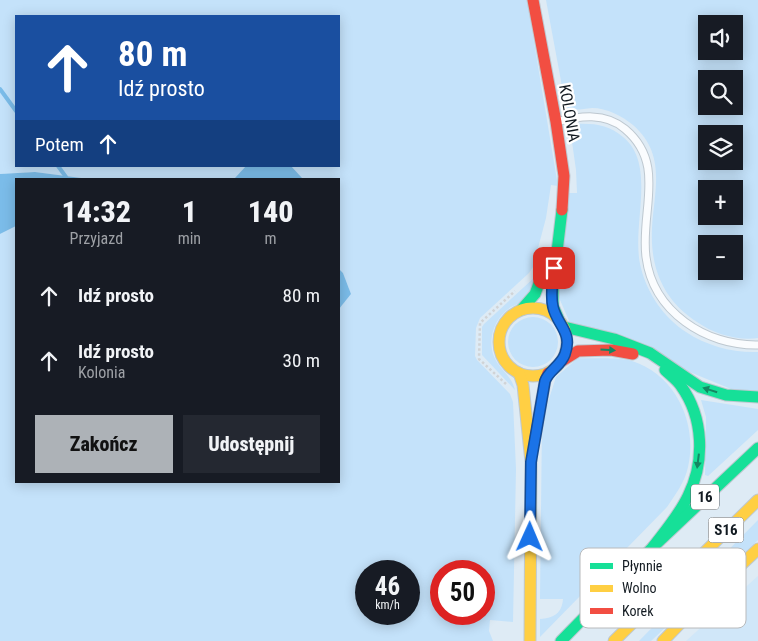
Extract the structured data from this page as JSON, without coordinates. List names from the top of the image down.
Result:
{
  "streets": {
    "main road": ["KOLONIA", "16", "S16"]
  },
  "legend": ["Płynnie", "Wolno", "Korek"],
  "page": {
    "map_buttons": ["+", "−"],
    "turn": ["80 m", "Idź prosto"],
    "then": "Potem",
    "eta": [
      "14:32",
      "Przyjazd",
      "1",
      "min",
      "140",
      "m"
    ],
    "list": [
      {
        "name": "Idź prosto",
        "value": "80 m"
      },
      {
        "name": "Idź prosto",
        "note": "Kolonia",
        "value": "30 m"
      }
    ],
    "buttons": ["Zakończ", "Udostępnij"],
    "speed": "46 km/h",
    "limit": "50"
  }
}
